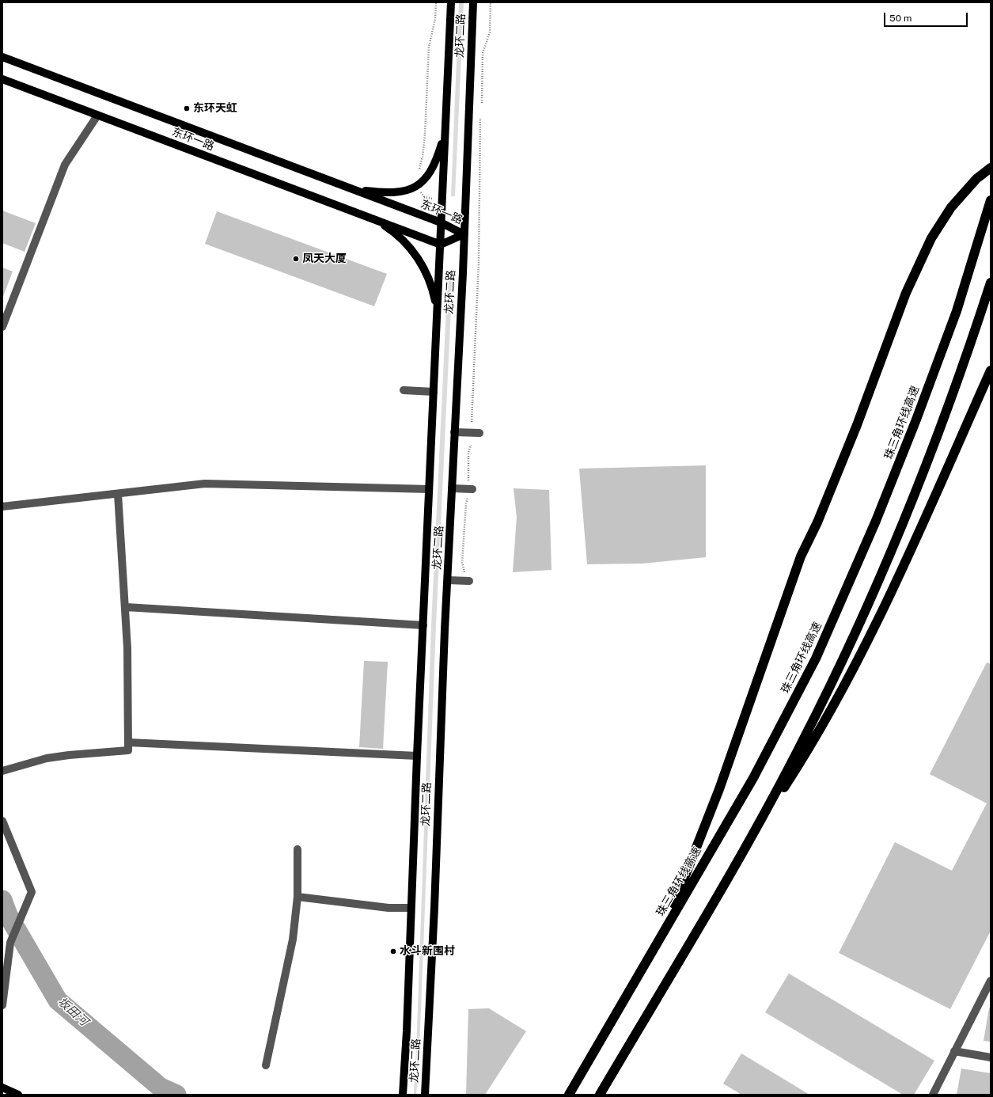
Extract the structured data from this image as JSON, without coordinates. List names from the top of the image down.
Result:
{
  "streets": {
    "highway": ["珠三角环线高速"],
    "main road": ["龙环二路", "东环一路"]
  },
  "crossings": [
    ["龙环二路", "东环一路"]
  ],
  "water": ["坂田河"],
  "places": ["东环天虹", "凤天大厦", "水斗新围村"],
  "scale_bar": "50 m"
}
